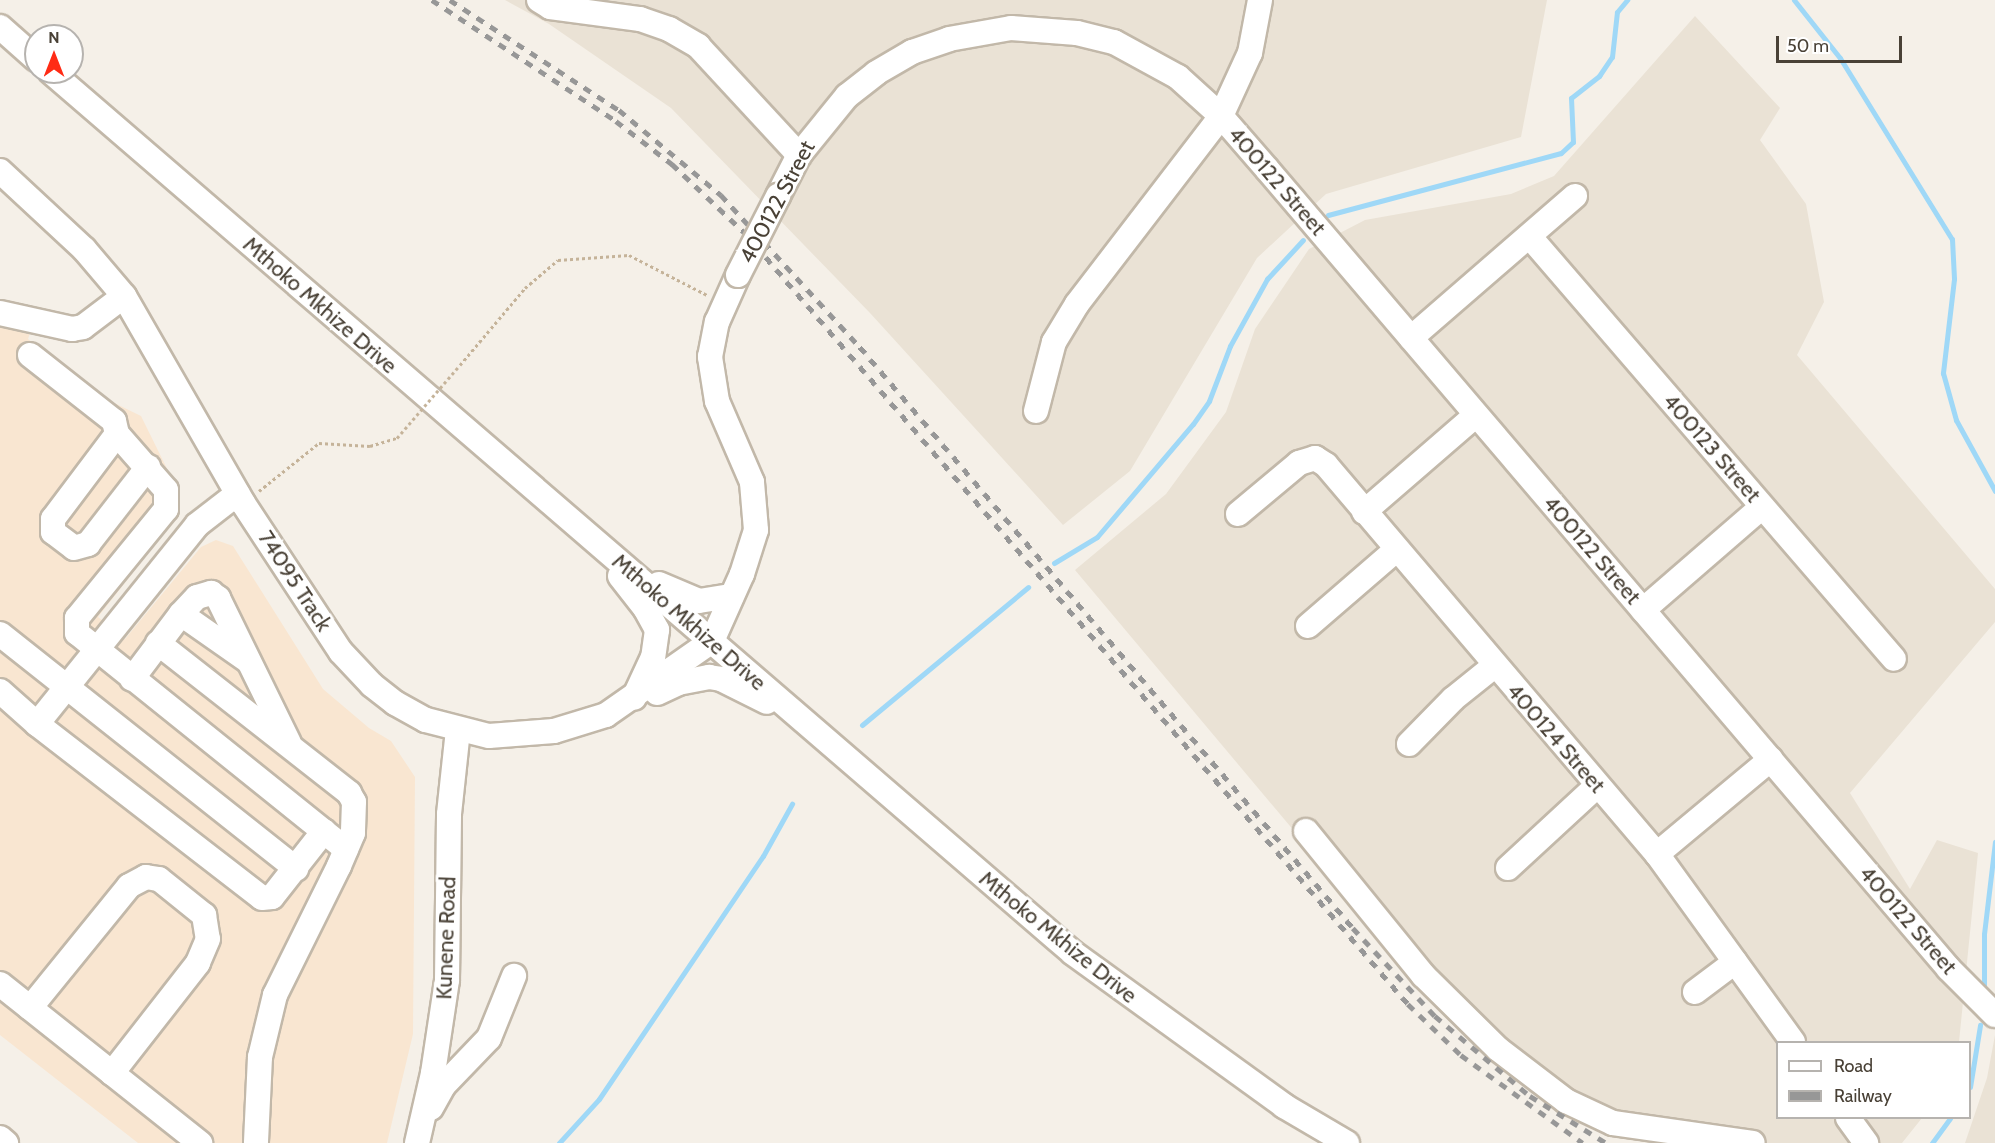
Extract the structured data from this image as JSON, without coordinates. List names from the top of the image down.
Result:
{
  "streets": {
    "street": [
      "400122 Street",
      "Mthoko Mkhize Drive",
      "400123 Street",
      "74095 Track",
      "400124 Street",
      "Kunene Road"
    ]
  },
  "crossings": [
    ["400122 Street", "Mthoko Mkhize Drive"],
    ["400122 Street", "74095 Track"],
    ["Mthoko Mkhize Drive", "74095 Track"],
    ["74095 Track", "Kunene Road"]
  ],
  "legend": ["Road", "Railway"],
  "scale_bar": "50 m",
  "north": "top"
}
